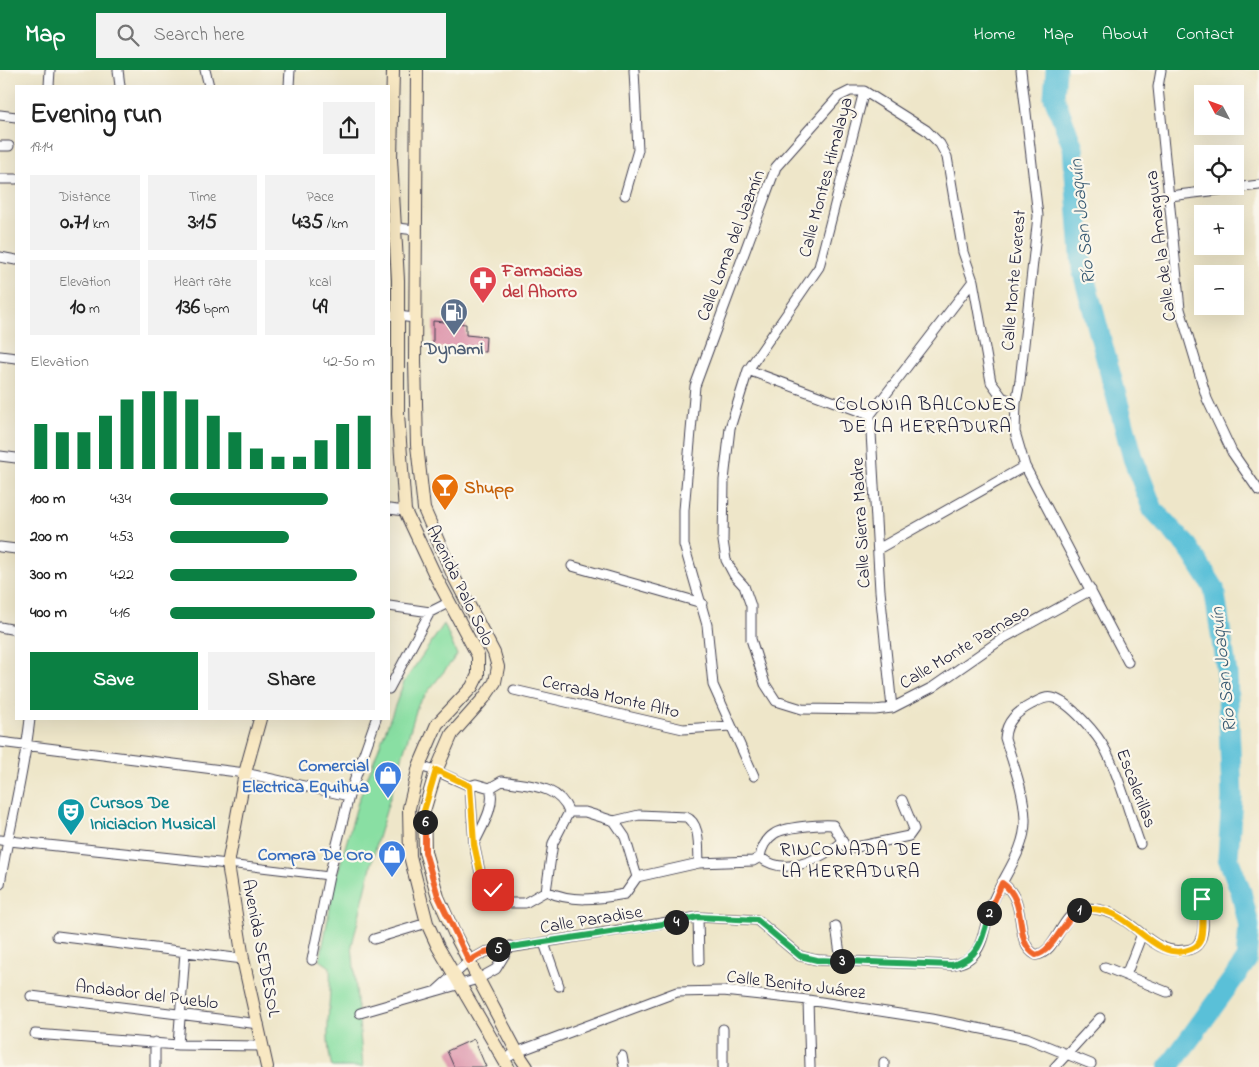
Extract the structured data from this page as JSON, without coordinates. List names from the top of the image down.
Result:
{
  "streets": {
    "main road": ["Avenida Palo Solo", "Avenida SEDESOL"],
    "street": [
      "Calle Montes Himalaya",
      "Calle Loma del Jazmín",
      "Calle de la Amargura",
      "Calle Monte Everest",
      "Calle Sierra Madre",
      "Calle Monte Parnaso",
      "Cerrada Monte Alto",
      "Escalerillas",
      "Calle Paradise",
      "Calle Benito Juárez",
      "Andador del Pueblo"
    ]
  },
  "crossings": [
    ["Calle Montes Himalaya", "Calle Loma del Jazmín"],
    ["Calle Montes Himalaya", "Calle Monte Parnaso"],
    ["Calle Loma del Jazmín", "Cerrada Monte Alto"],
    ["Calle Sierra Madre", "Calle Monte Parnaso"],
    ["Avenida Palo Solo", "Calle Paradise"],
    ["Avenida Palo Solo", "Calle Benito Juárez"],
    ["Escalerillas", "Calle Paradise"],
    ["Avenida SEDESOL", "Andador del Pueblo"]
  ],
  "districts": ["COLONIA BALCONES DE LA HERRADURA", "RINCONADA DE LA HERRADURA"],
  "water": ["Río San Joaquín"],
  "places": {
    "pharmacy": ["Farmacias del Ahorro"],
    "fuel station": ["Dynami"],
    "bar": ["Shupp"],
    "shop": ["Comercial Electrica Equihua", "Compra De Oro"],
    "theatre": ["Cursos De Iniciacion Musical"]
  },
  "north": "top left",
  "page": {
    "header": "Map",
    "search": "Search here",
    "nav": [
      "Home",
      "Map",
      "About",
      "Contact"
    ],
    "map_buttons": ["+", "−"],
    "heading": ["Evening run", "19:14"],
    "stats": [
      ["Distance", "0.71 km"],
      ["Time", "3:15"],
      ["Pace", "4:35 /km"],
      ["Elevation", "10 m"],
      ["Heart rate", "136 bpm"],
      ["kcal", "49"]
    ],
    "chart": ["Elevation", "42–50 m"],
    "list": [
      {
        "name": "100 m",
        "note": "4:34"
      },
      {
        "name": "200 m",
        "note": "4:53"
      },
      {
        "name": "300 m",
        "note": "4:22"
      },
      {
        "name": "400 m",
        "note": "4:16"
      }
    ],
    "buttons": ["Save", "Share"],
    "pins": [
      "6",
      "1",
      "2",
      "4",
      "5",
      "3"
    ]
  }
}
